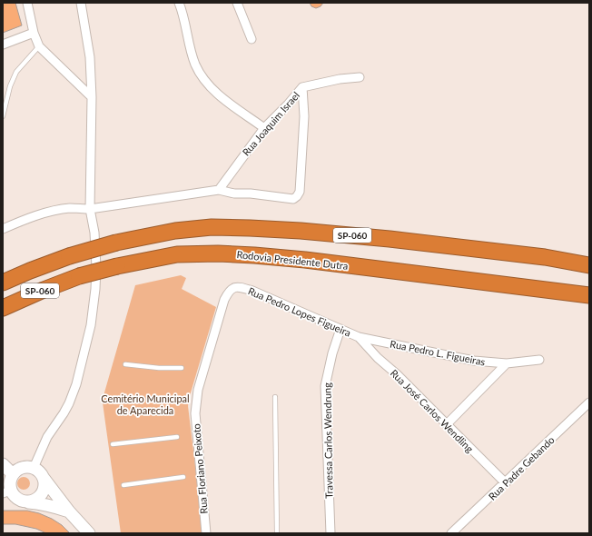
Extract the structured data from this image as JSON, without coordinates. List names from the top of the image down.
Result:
{
  "streets": {
    "highway": ["SP-060", "Rodovia Presidente Dutra"],
    "street": [
      "Rua Joaquim Israel",
      "Rua Pedro Lopes Figueira",
      "Rua Pedro L. Figueiras",
      "Rua José Carlos Wendling",
      "Travessa Carlos Wendrung",
      "Rua Padre Gebando",
      "Rua Floriano Peixoto"
    ]
  },
  "crossings": [
    ["Rua Pedro Lopes Figueira", "Rua Pedro L. Figueiras"],
    ["Rua Pedro Lopes Figueira", "Rua José Carlos Wendling"],
    ["Rua Pedro Lopes Figueira", "Travessa Carlos Wendrung"],
    ["Rua Pedro Lopes Figueira", "Rua Floriano Peixoto"],
    ["Rua Pedro L. Figueiras", "Rua José Carlos Wendling"],
    ["Rua José Carlos Wendling", "Rua Padre Gebando"]
  ],
  "parks": ["Cemitério Municipal de Aparecida"]
}
